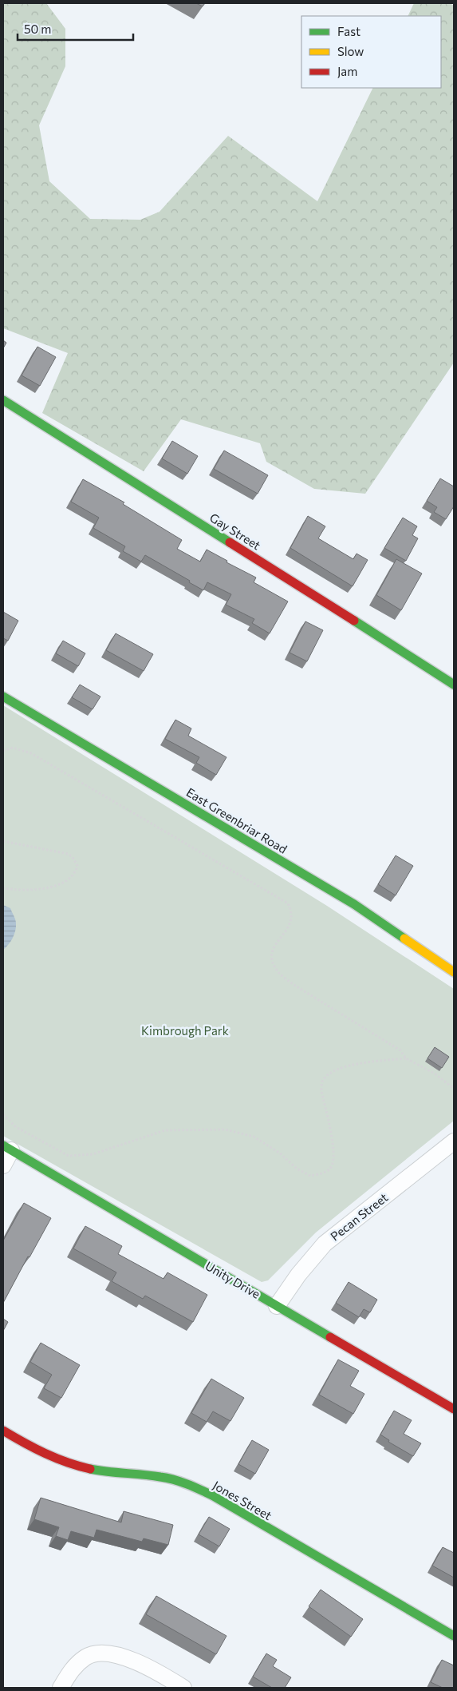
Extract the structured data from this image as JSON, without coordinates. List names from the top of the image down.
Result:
{
  "streets": {
    "street": [
      "Gay Street",
      "East Greenbriar Road",
      "Pecan Street",
      "Unity Drive",
      "Jones Street"
    ]
  },
  "crossings": [
    ["Pecan Street", "Unity Drive"]
  ],
  "parks": ["Kimbrough Park"],
  "legend": ["Fast", "Slow", "Jam"],
  "scale_bar": "50 m"
}
